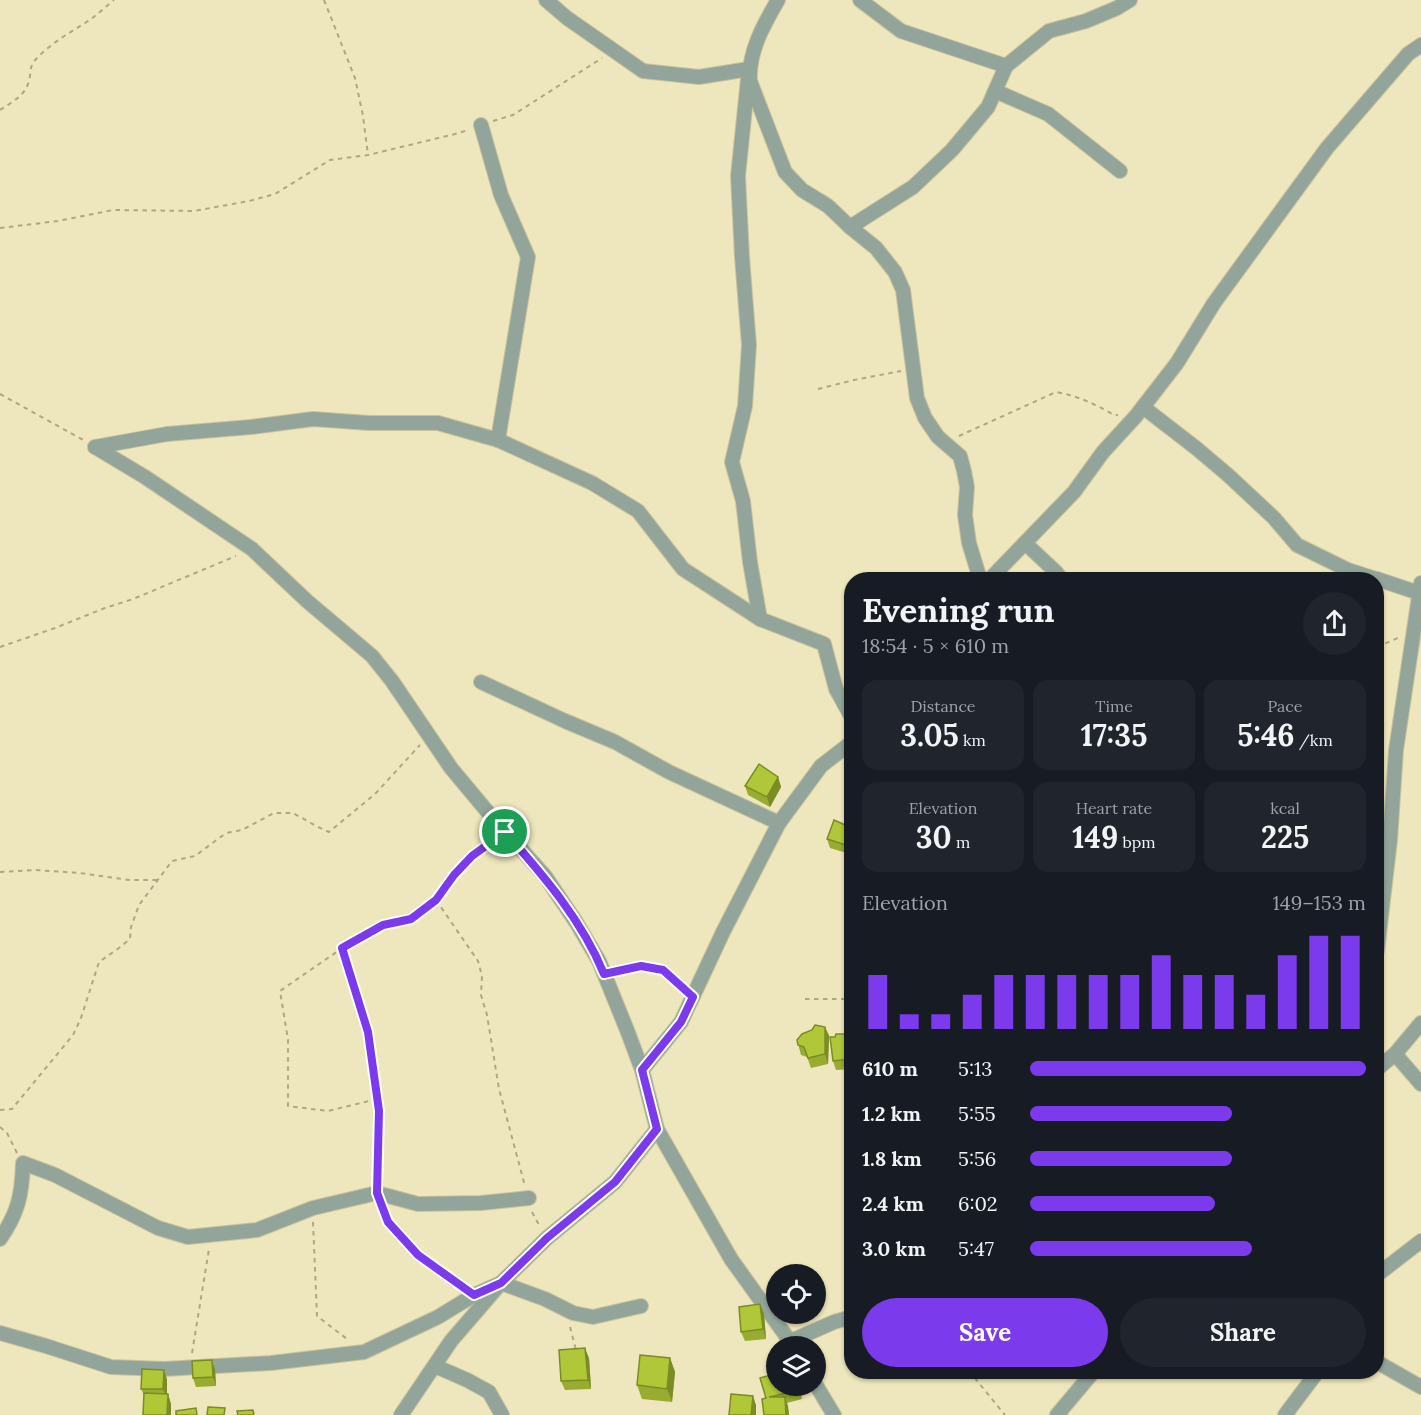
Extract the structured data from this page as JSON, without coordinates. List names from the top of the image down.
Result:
{
  "page": {
    "heading": ["Evening run", "18:54 · 5 × 610 m"],
    "stats": [
      ["Distance", "3.05 km"],
      ["Time", "17:35"],
      ["Pace", "5:46 /km"],
      ["Elevation", "30 m"],
      ["Heart rate", "149 bpm"],
      ["kcal", "225"]
    ],
    "chart": ["Elevation", "149–153 m"],
    "list": [
      {
        "name": "610 m",
        "note": "5:13"
      },
      {
        "name": "1.2 km",
        "note": "5:55"
      },
      {
        "name": "1.8 km",
        "note": "5:56"
      },
      {
        "name": "2.4 km",
        "note": "6:02"
      },
      {
        "name": "3.0 km",
        "note": "5:47"
      }
    ],
    "buttons": ["Save", "Share"]
  }
}
